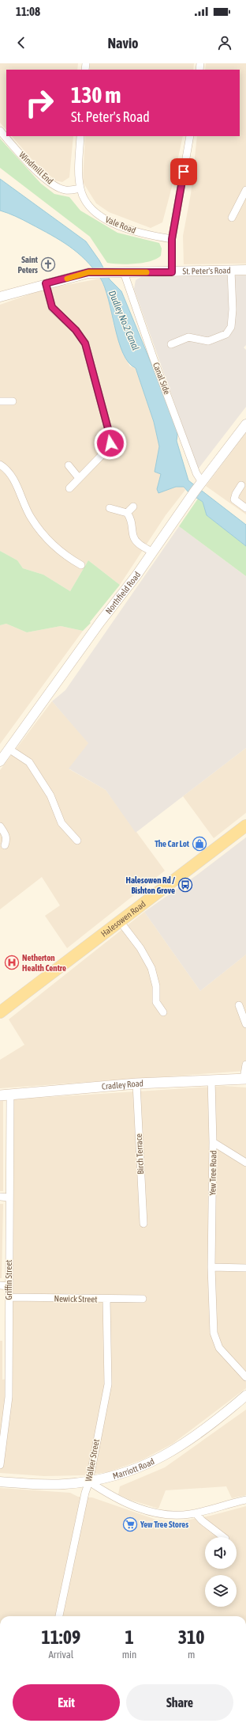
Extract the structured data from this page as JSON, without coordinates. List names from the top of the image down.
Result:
{
  "streets": {
    "main road": ["Halesowen Road", "Cradley Road"],
    "street": [
      "Windmill End",
      "Vale Road",
      "St. Peter's Road",
      "Canal Side",
      "Northfield Road",
      "Birch Terrace",
      "Yew Tree Road",
      "Griffin Street",
      "Newick Street",
      "Walker Street",
      "Marriott Road"
    ]
  },
  "crossings": [
    ["Windmill End", "Vale Road"],
    ["St. Peter's Road", "Canal Side"],
    ["Canal Side", "Northfield Road"],
    ["Cradley Road", "Birch Terrace"],
    ["Cradley Road", "Yew Tree Road"],
    ["Cradley Road", "Griffin Street"],
    ["Griffin Street", "Newick Street"],
    ["Newick Street", "Walker Street"],
    ["Walker Street", "Marriott Road"]
  ],
  "water": ["Dudley No.2 Canal"],
  "places": {
    "church": ["Saint Peters"],
    "shop": ["The Car Lot"],
    "bus stop": ["Halesowen Rd / Bishton Grove"],
    "hospital": ["Netherton Health Centre"],
    "supermarket": ["Yew Tree Stores"]
  },
  "page": {
    "status": "11:08",
    "header": "Navio",
    "turn": ["130 m", "St. Peter's Road"],
    "eta": [
      "11:09",
      "Arrival",
      "1",
      "min",
      "310",
      "m"
    ],
    "buttons": ["Exit", "Share"]
  }
}
